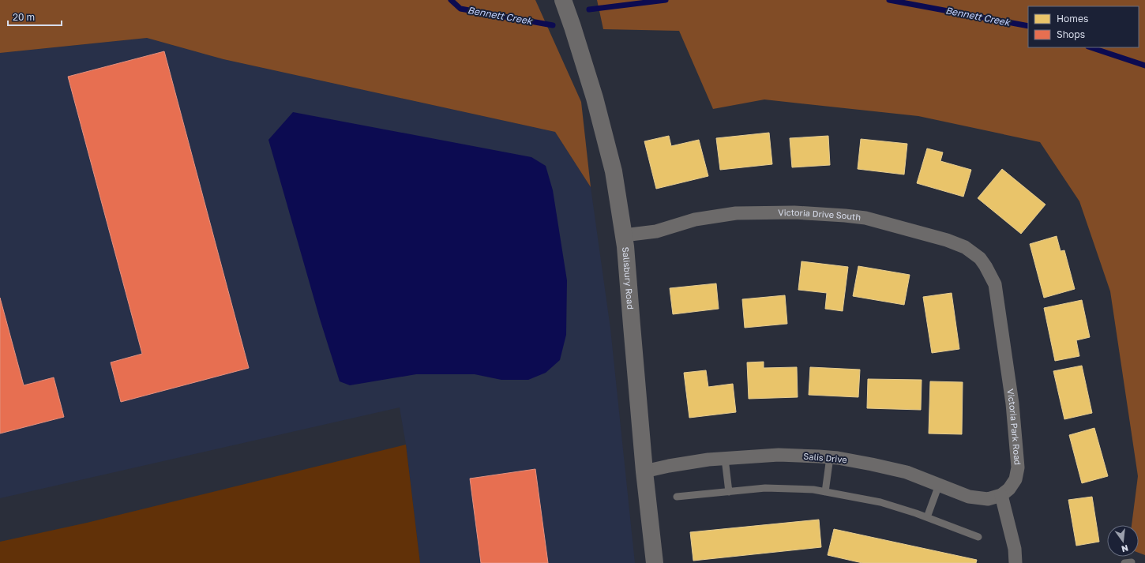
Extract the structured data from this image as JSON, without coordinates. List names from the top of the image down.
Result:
{
  "streets": {
    "street": [
      "Victoria Drive South",
      "Salisbury Road",
      "Victoria Park Road",
      "Salis Drive"
    ]
  },
  "crossings": [
    ["Victoria Drive South", "Salisbury Road"],
    ["Victoria Drive South", "Victoria Park Road"],
    ["Salisbury Road", "Salis Drive"],
    ["Victoria Park Road", "Salis Drive"]
  ],
  "water": ["Bennett Creek"],
  "legend": ["Homes", "Shops"],
  "scale_bar": "20 m",
  "north": "bottom"
}
